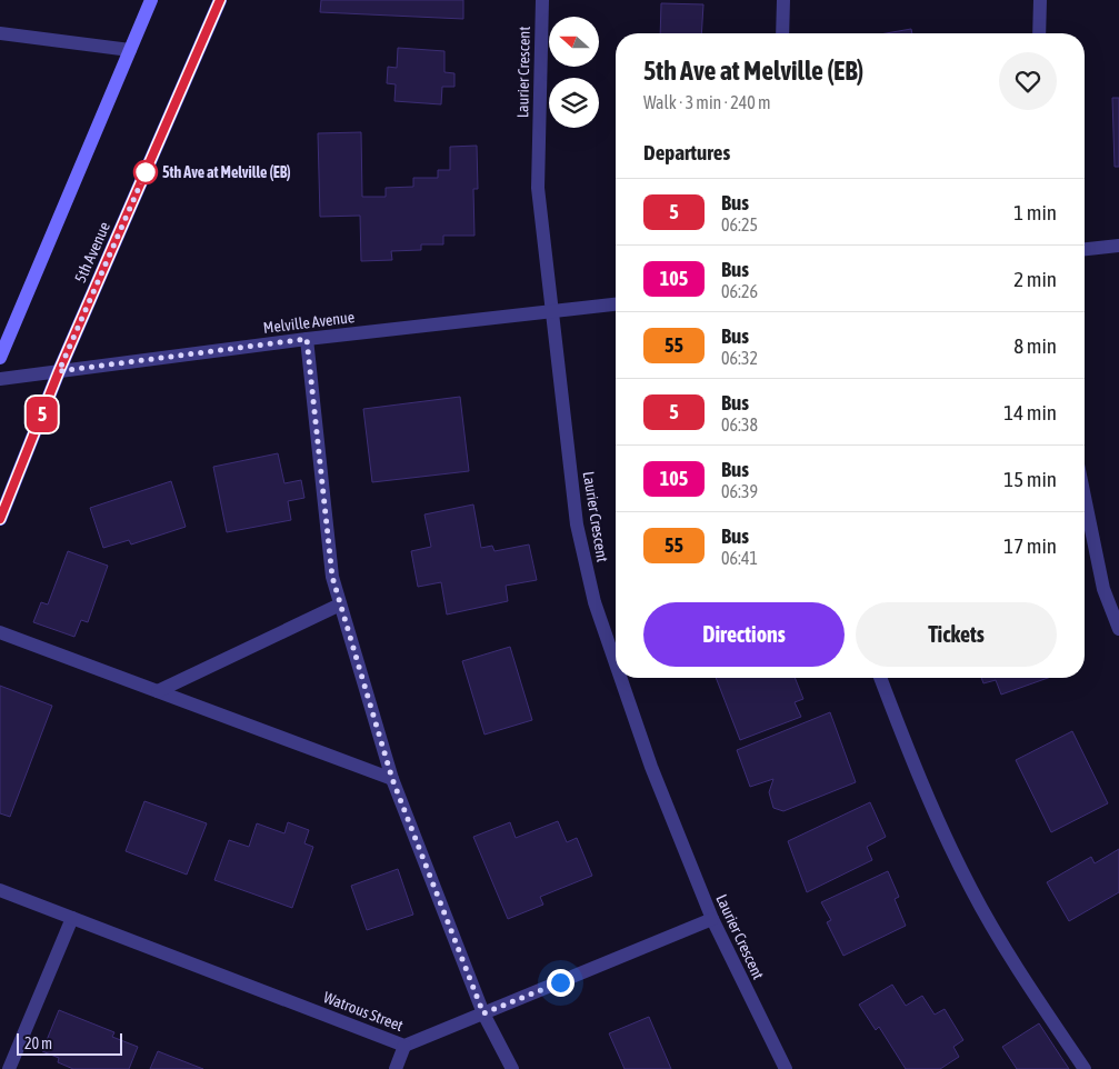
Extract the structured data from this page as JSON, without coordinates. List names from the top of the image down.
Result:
{
  "streets": {
    "main road": ["5th Avenue"],
    "street": ["Laurier Crescent", "Melville Avenue", "Watrous Street"]
  },
  "crossings": [
    ["Laurier Crescent", "Melville Avenue"],
    ["Laurier Crescent", "Watrous Street"],
    ["5th Avenue", "Melville Avenue"]
  ],
  "places": ["5th Ave at Melville (EB)"],
  "lines": ["bus line 5"],
  "scale_bar": "20 m",
  "north": "left",
  "page": {
    "on_map": "5",
    "heading": [
      ["5th Ave at Melville (EB)", "Walk · 3 min · 240 m"],
      "Departures"
    ],
    "list": [
      {
        "mark": "5",
        "name": "Bus",
        "note": "06:25",
        "value": "1 min"
      },
      {
        "mark": "105",
        "name": "Bus",
        "note": "06:26",
        "value": "2 min"
      },
      {
        "mark": "55",
        "name": "Bus",
        "note": "06:32",
        "value": "8 min"
      },
      {
        "mark": "5",
        "name": "Bus",
        "note": "06:38",
        "value": "14 min"
      },
      {
        "mark": "105",
        "name": "Bus",
        "note": "06:39",
        "value": "15 min"
      },
      {
        "mark": "55",
        "name": "Bus",
        "note": "06:41",
        "value": "17 min"
      }
    ],
    "buttons": ["Directions", "Tickets"],
    "scale": "20 m"
  }
}
